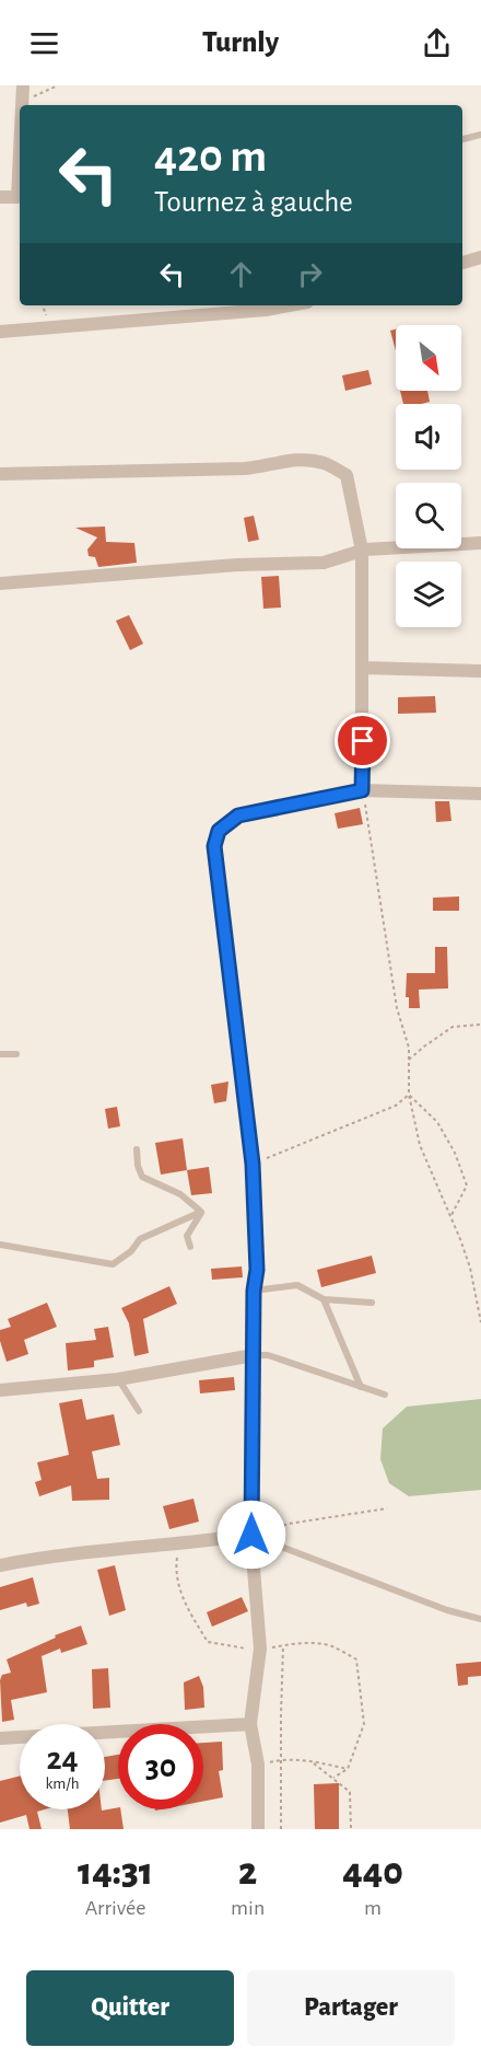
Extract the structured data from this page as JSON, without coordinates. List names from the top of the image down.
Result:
{
  "north": "bottom right",
  "page": {
    "header": "Turnly",
    "turn": ["420 m", "Tournez à gauche"],
    "speed": "24 km/h",
    "limit": "30",
    "eta": [
      "14:31",
      "Arrivée",
      "2",
      "min",
      "440",
      "m"
    ],
    "buttons": ["Quitter", "Partager"]
  }
}
